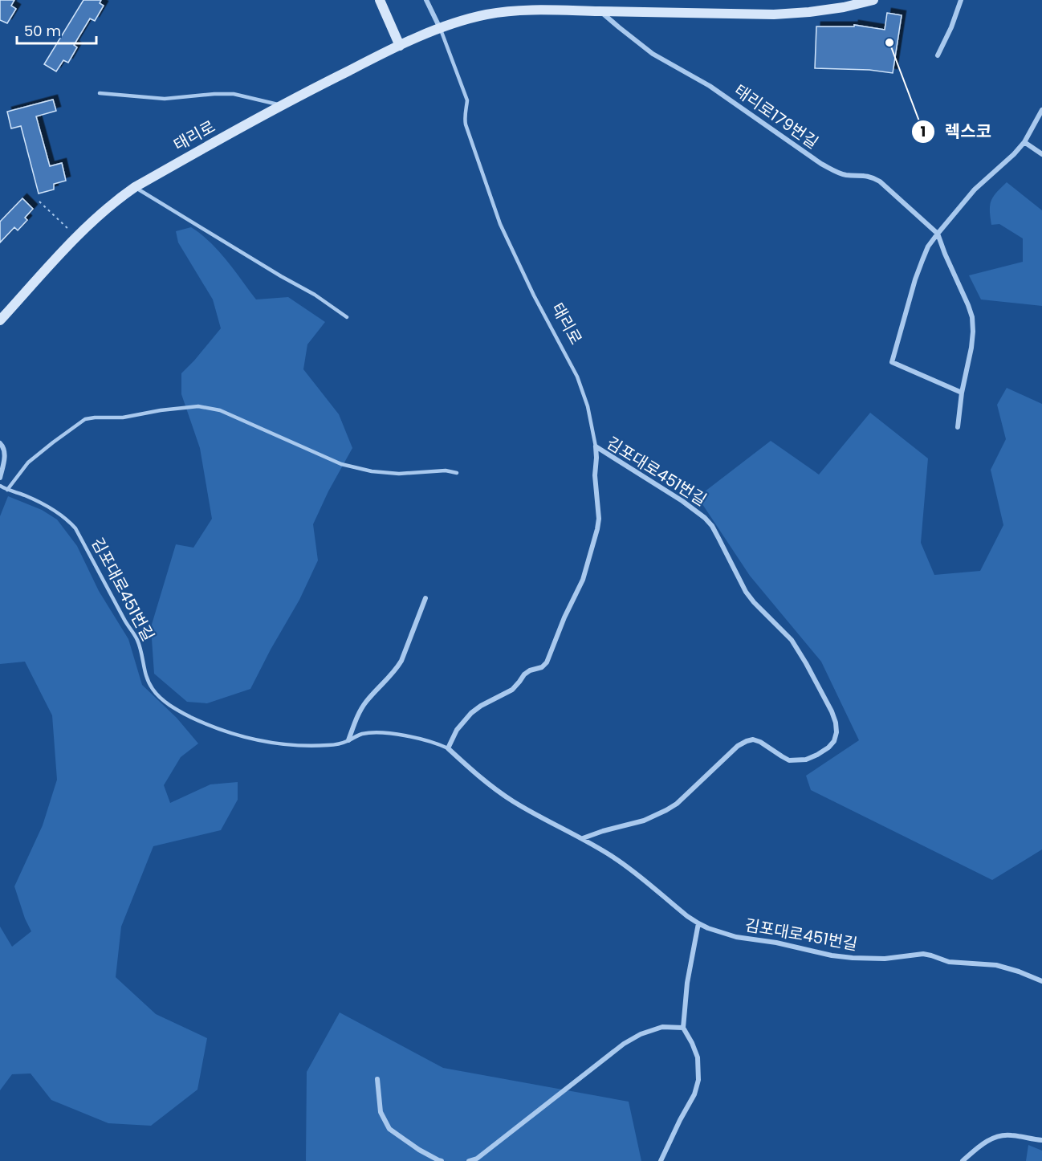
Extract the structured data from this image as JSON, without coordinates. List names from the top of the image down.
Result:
{
  "streets": {
    "street": ["태리로179번길", "태리로", "김포대로451번길"]
  },
  "crossings": [
    ["태리로179번길", "태리로"],
    ["태리로", "김포대로451번길"]
  ],
  "places": ["렉스코"],
  "scale_bar": "50 m"
}
